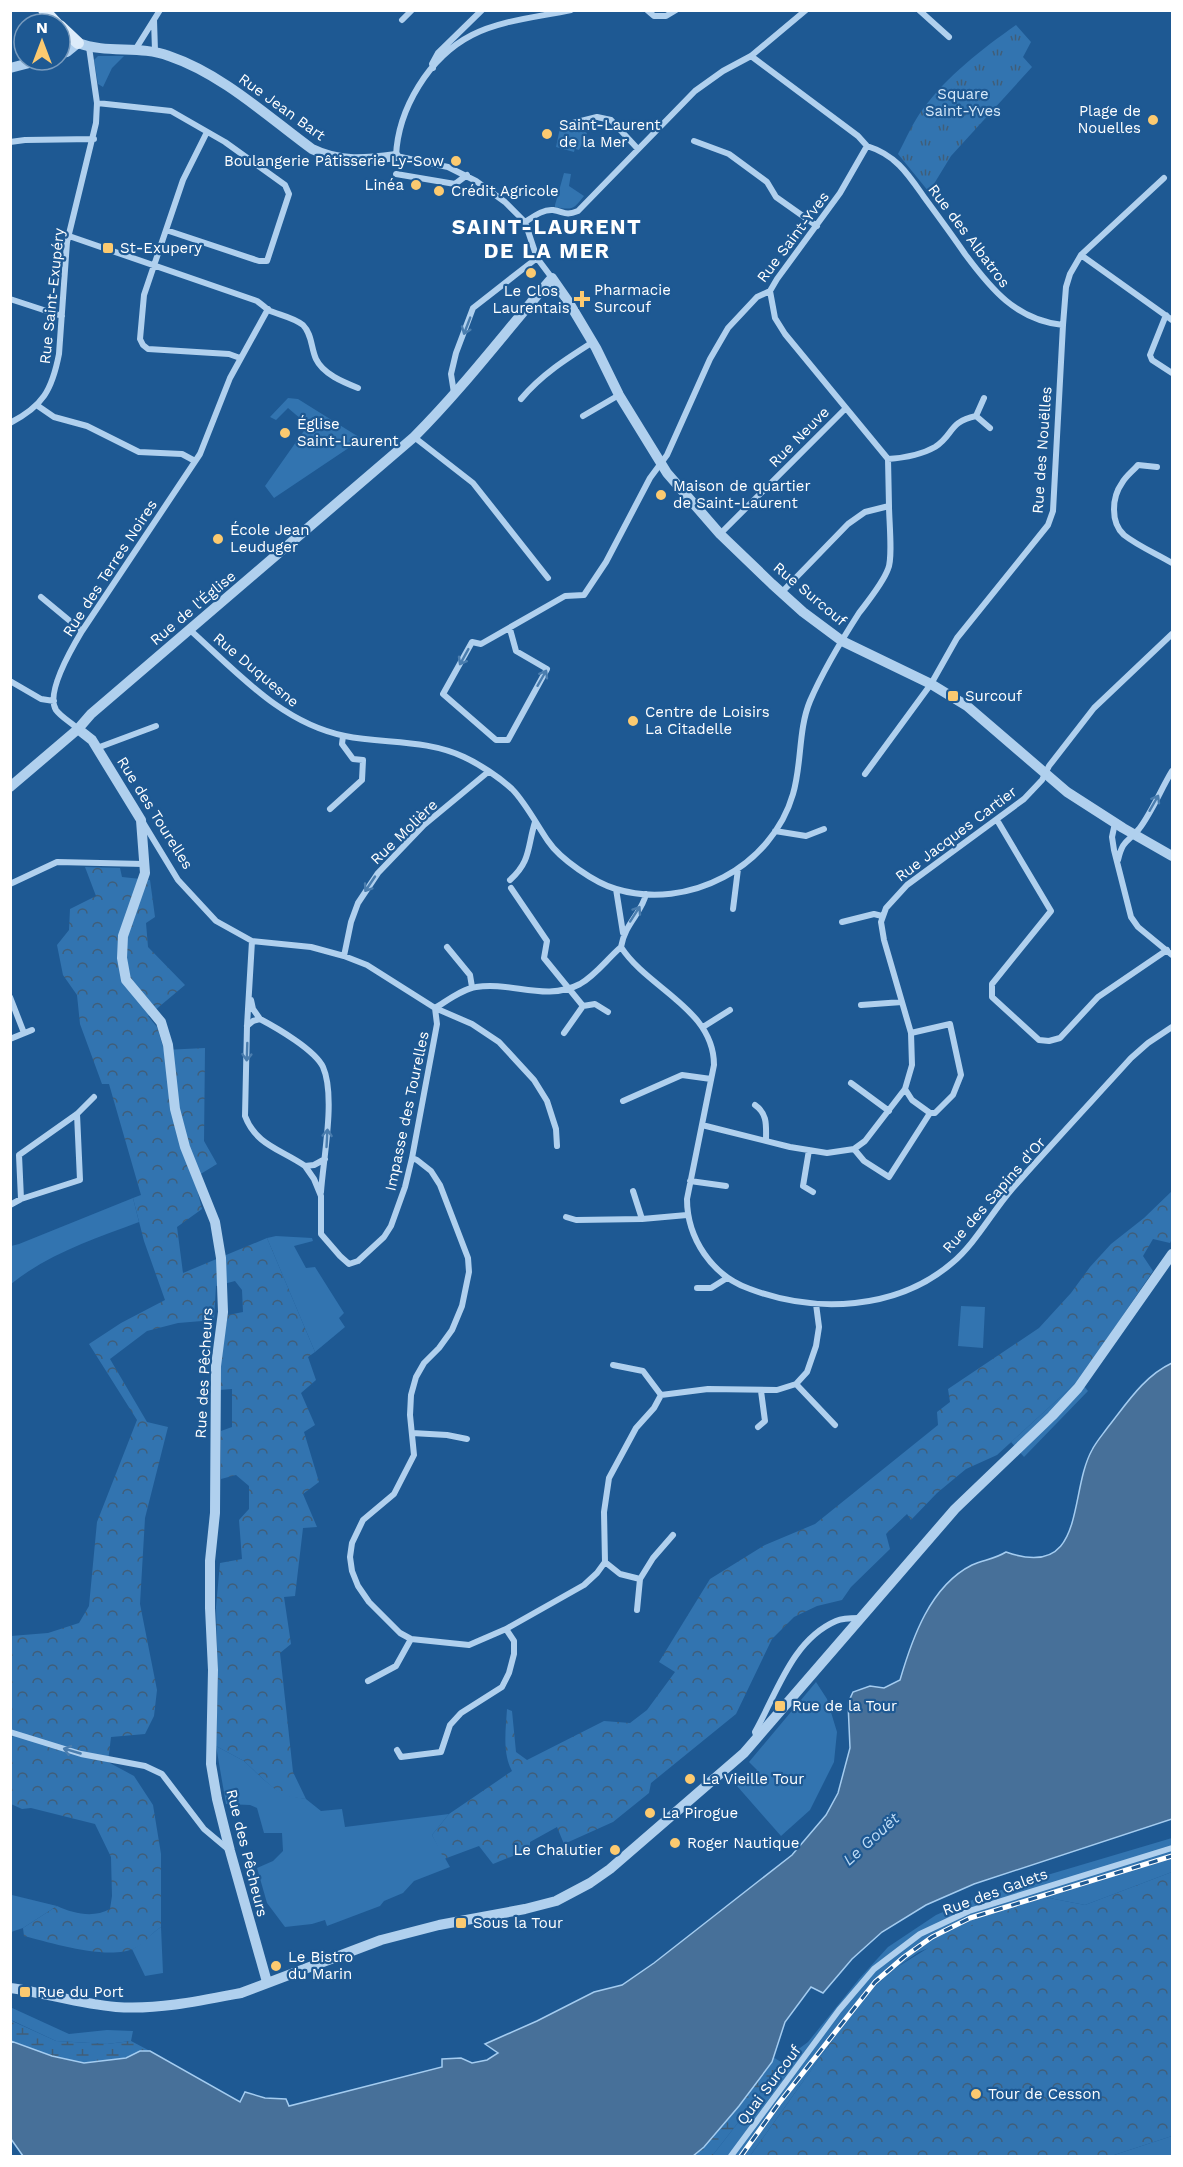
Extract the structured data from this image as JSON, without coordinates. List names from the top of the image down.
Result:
{
  "streets": {
    "street": [
      "Rue Jean Bart",
      "Rue des Albatros",
      "Rue Saint-Yves",
      "Rue Saint-Exupéry",
      "Rue Neuve",
      "Rue des Nouëlles",
      "Rue des Terres Noires",
      "Rue Surcouf",
      "Rue de l'Église",
      "Rue Duquesne",
      "Rue des Tourelles",
      "Rue Molière",
      "Rue Jacques Cartier",
      "Impasse des Tourelles",
      "Rue des Sapins d'Or",
      "Rue des Pêcheurs",
      "Rue des Galets",
      "Quai Surcouf"
    ]
  },
  "crossings": [
    ["Rue Jean Bart", "Rue Saint-Exupéry"],
    ["Rue Jean Bart", "Rue Surcouf"],
    ["Rue Jean Bart", "Rue de l'Église"],
    ["Rue des Albatros", "Rue Saint-Yves"],
    ["Rue des Albatros", "Rue des Nouëlles"],
    ["Rue Saint-Yves", "Rue Surcouf"],
    ["Rue Neuve", "Rue Surcouf"],
    ["Rue des Nouëlles", "Rue Surcouf"],
    ["Rue Surcouf", "Rue de l'Église"],
    ["Rue Surcouf", "Rue Duquesne"],
    ["Rue Surcouf", "Rue Jacques Cartier"],
    ["Rue de l'Église", "Rue Duquesne"],
    ["Rue de l'Église", "Rue des Tourelles"],
    ["Rue Duquesne", "Rue Molière"],
    ["Rue des Tourelles", "Rue Molière"],
    ["Rue des Tourelles", "Impasse des Tourelles"],
    ["Rue des Tourelles", "Rue des Pêcheurs"],
    ["Rue des Galets", "Quai Surcouf"]
  ],
  "one_way": ["Rue Molière"],
  "districts": ["SAINT-LAURENT DE LA MER"],
  "water": ["Le Gouët"],
  "parks": ["Square Saint-Yves"],
  "places": {
    "other": [
      "Plage de Nouelles",
      "Saint-Laurent de la Mer",
      "Boulangerie Pâtisserie Ly-Sow",
      "Linéa",
      "Crédit Agricole",
      "Le Clos Laurentais",
      "Église Saint-Laurent",
      "Maison de quartier de Saint-Laurent",
      "École Jean Leuduger",
      "Centre de Loisirs La Citadelle",
      "La Vieille Tour",
      "La Pirogue",
      "Roger Nautique",
      "Le Chalutier",
      "Le Bistro du Marin",
      "Tour de Cesson"
    ],
    "transit": [
      "St-Exupery",
      "Surcouf",
      "Rue de la Tour",
      "Sous la Tour",
      "Rue du Port"
    ],
    "health": ["Pharmacie Surcouf"]
  },
  "north": "top"
}
